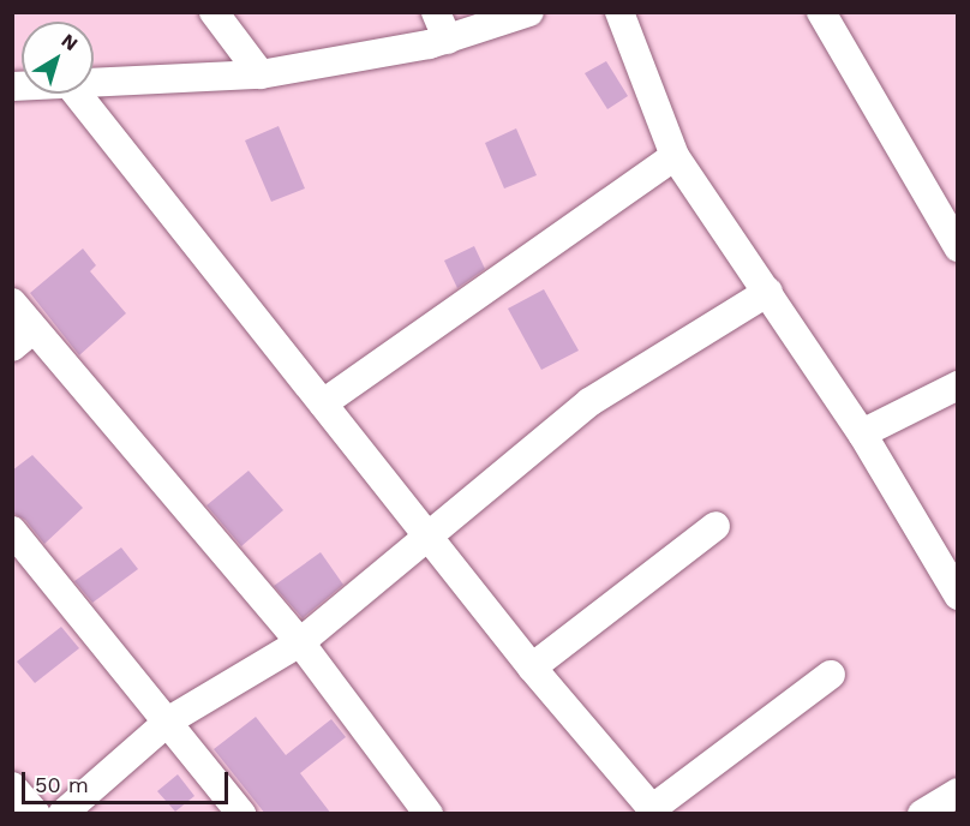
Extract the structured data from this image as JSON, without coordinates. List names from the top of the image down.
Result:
{
  "scale_bar": "50 m",
  "north": "top right"
}
